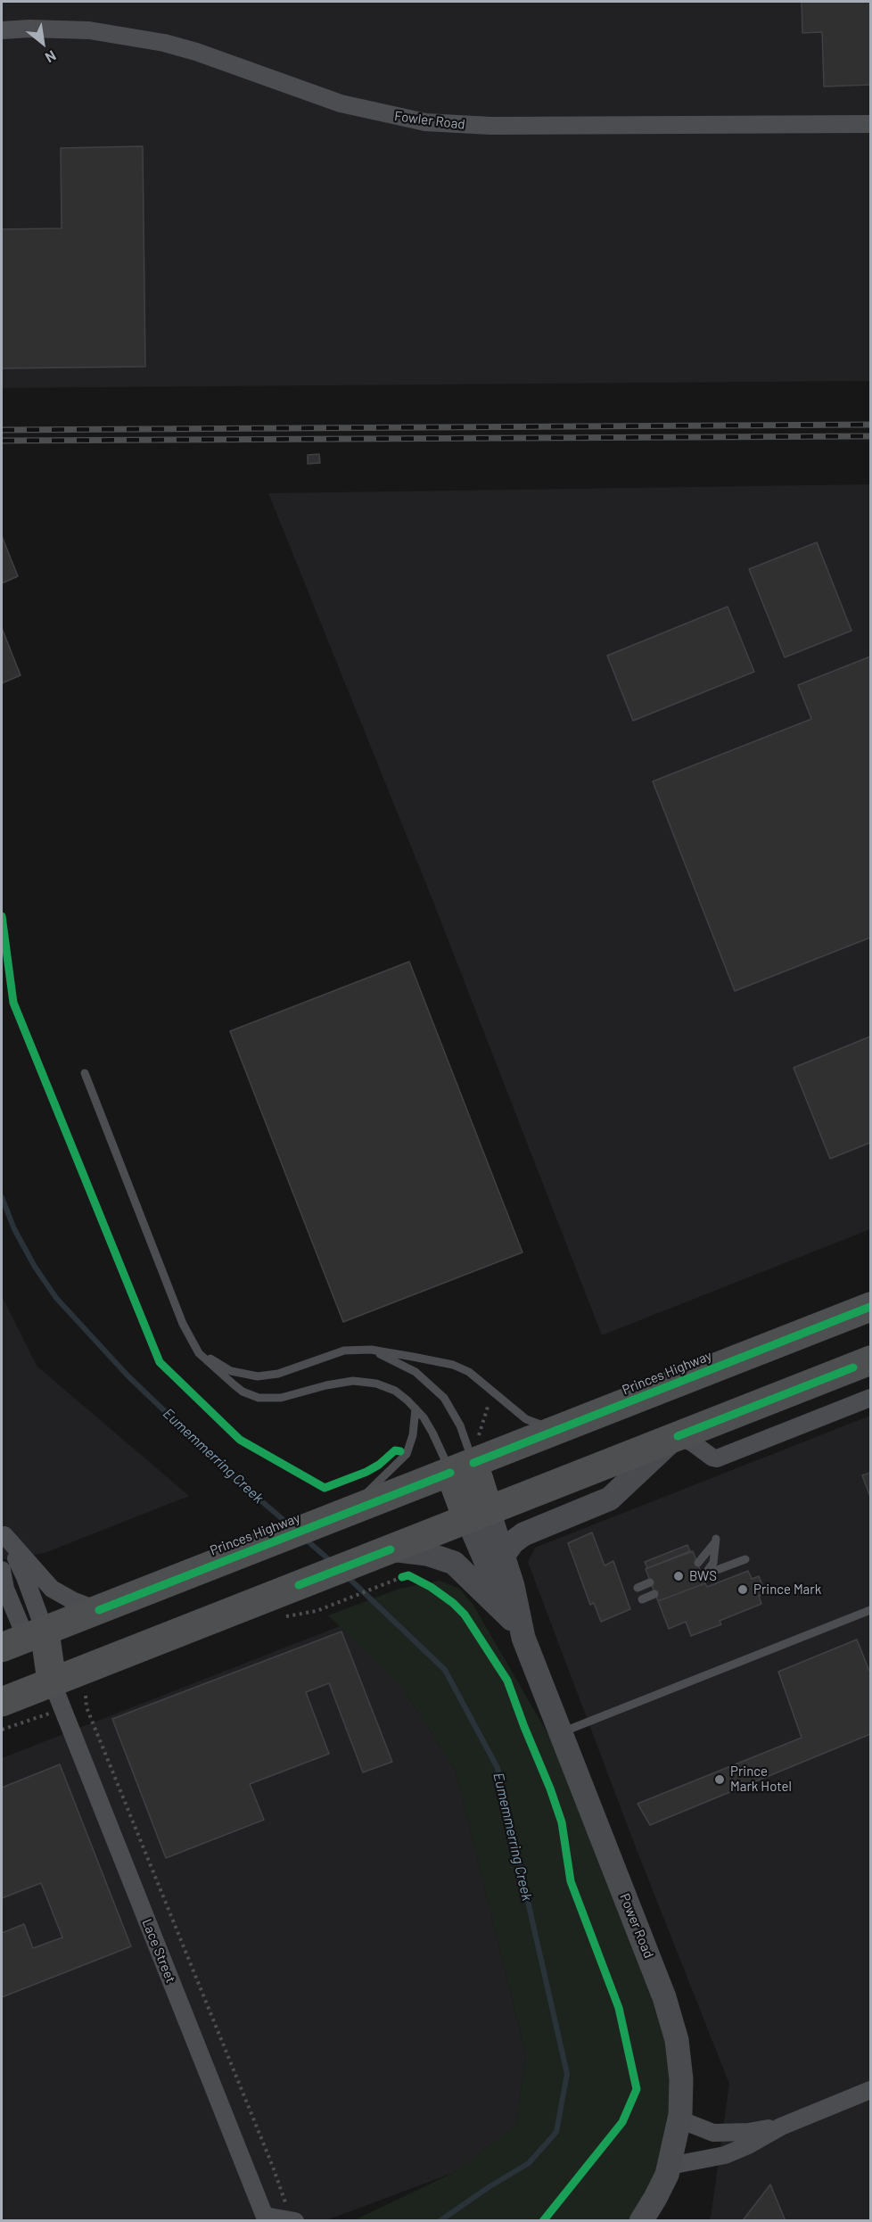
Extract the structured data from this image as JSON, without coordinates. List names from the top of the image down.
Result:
{
  "streets": {
    "highway": ["Princes Highway"],
    "main road": ["Power Road"],
    "street": ["Fowler Road", "Lace Street"]
  },
  "water": ["Eumemmerring Creek"],
  "places": ["BWS", "Prince Mark", "Prince Mark Hotel"],
  "north": "bottom right"
}
